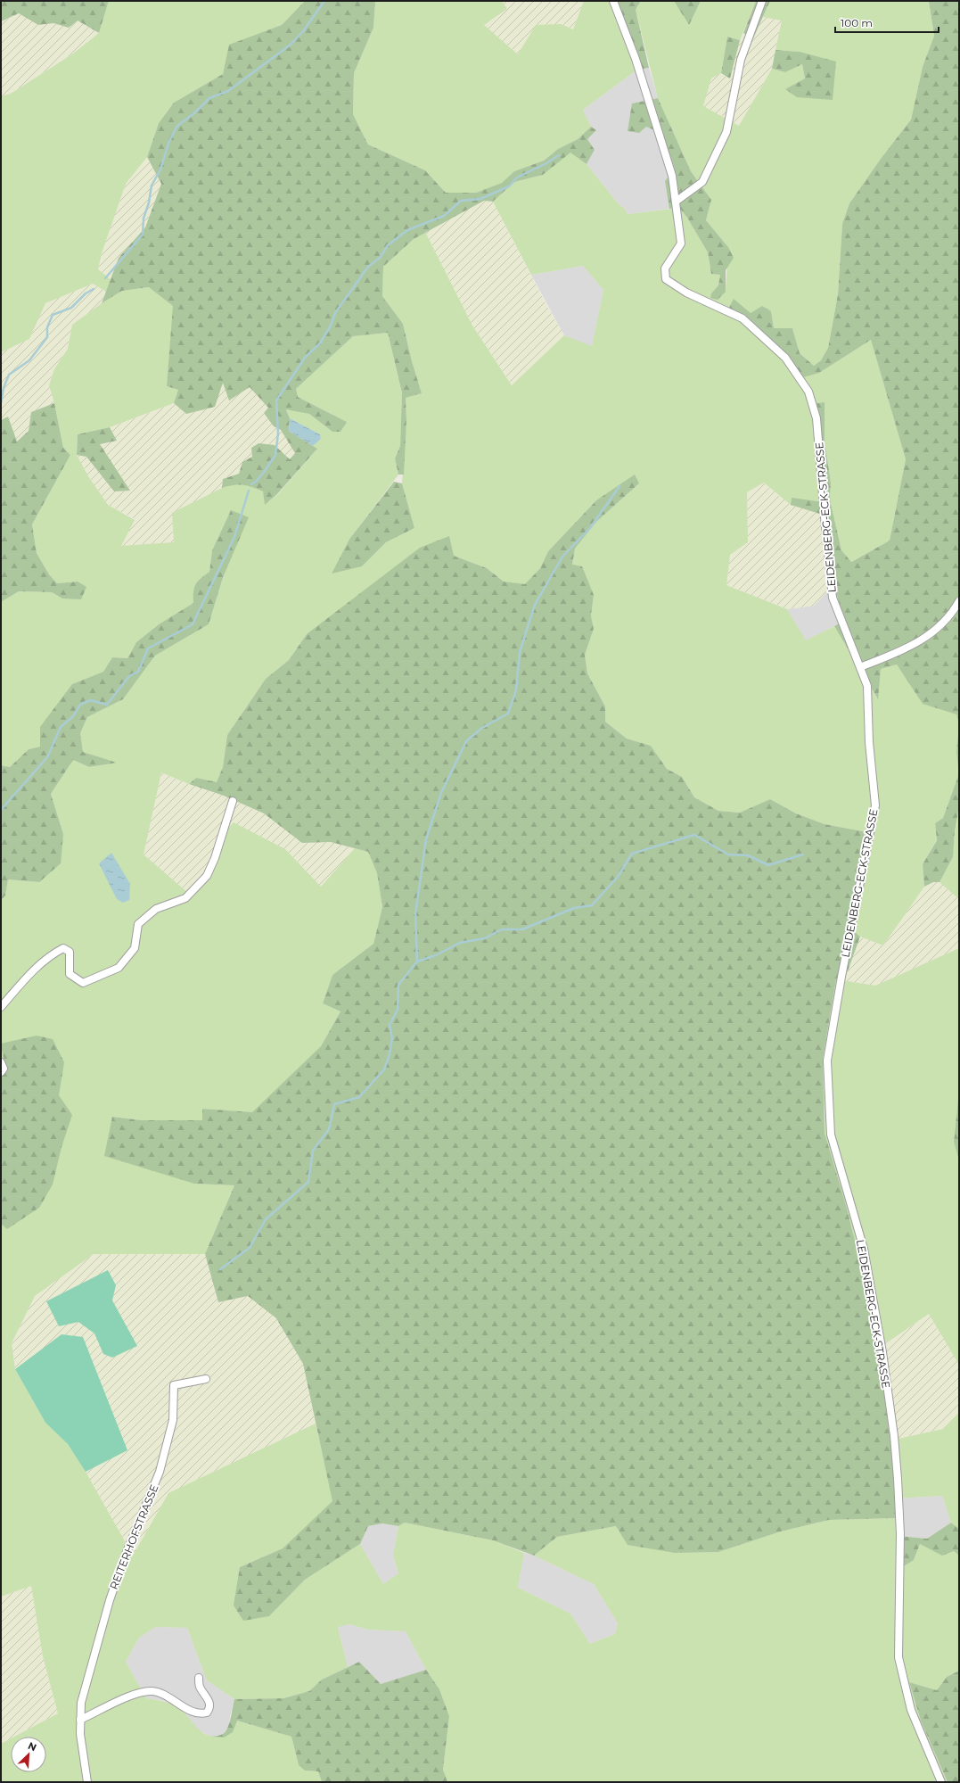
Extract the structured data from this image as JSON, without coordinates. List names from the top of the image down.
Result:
{
  "streets": {
    "street": ["LEIDENBERG-ECK-STRASSE", "REITERHOFSTRASSE"]
  },
  "scale_bar": "100 m",
  "north": "top right"
}
